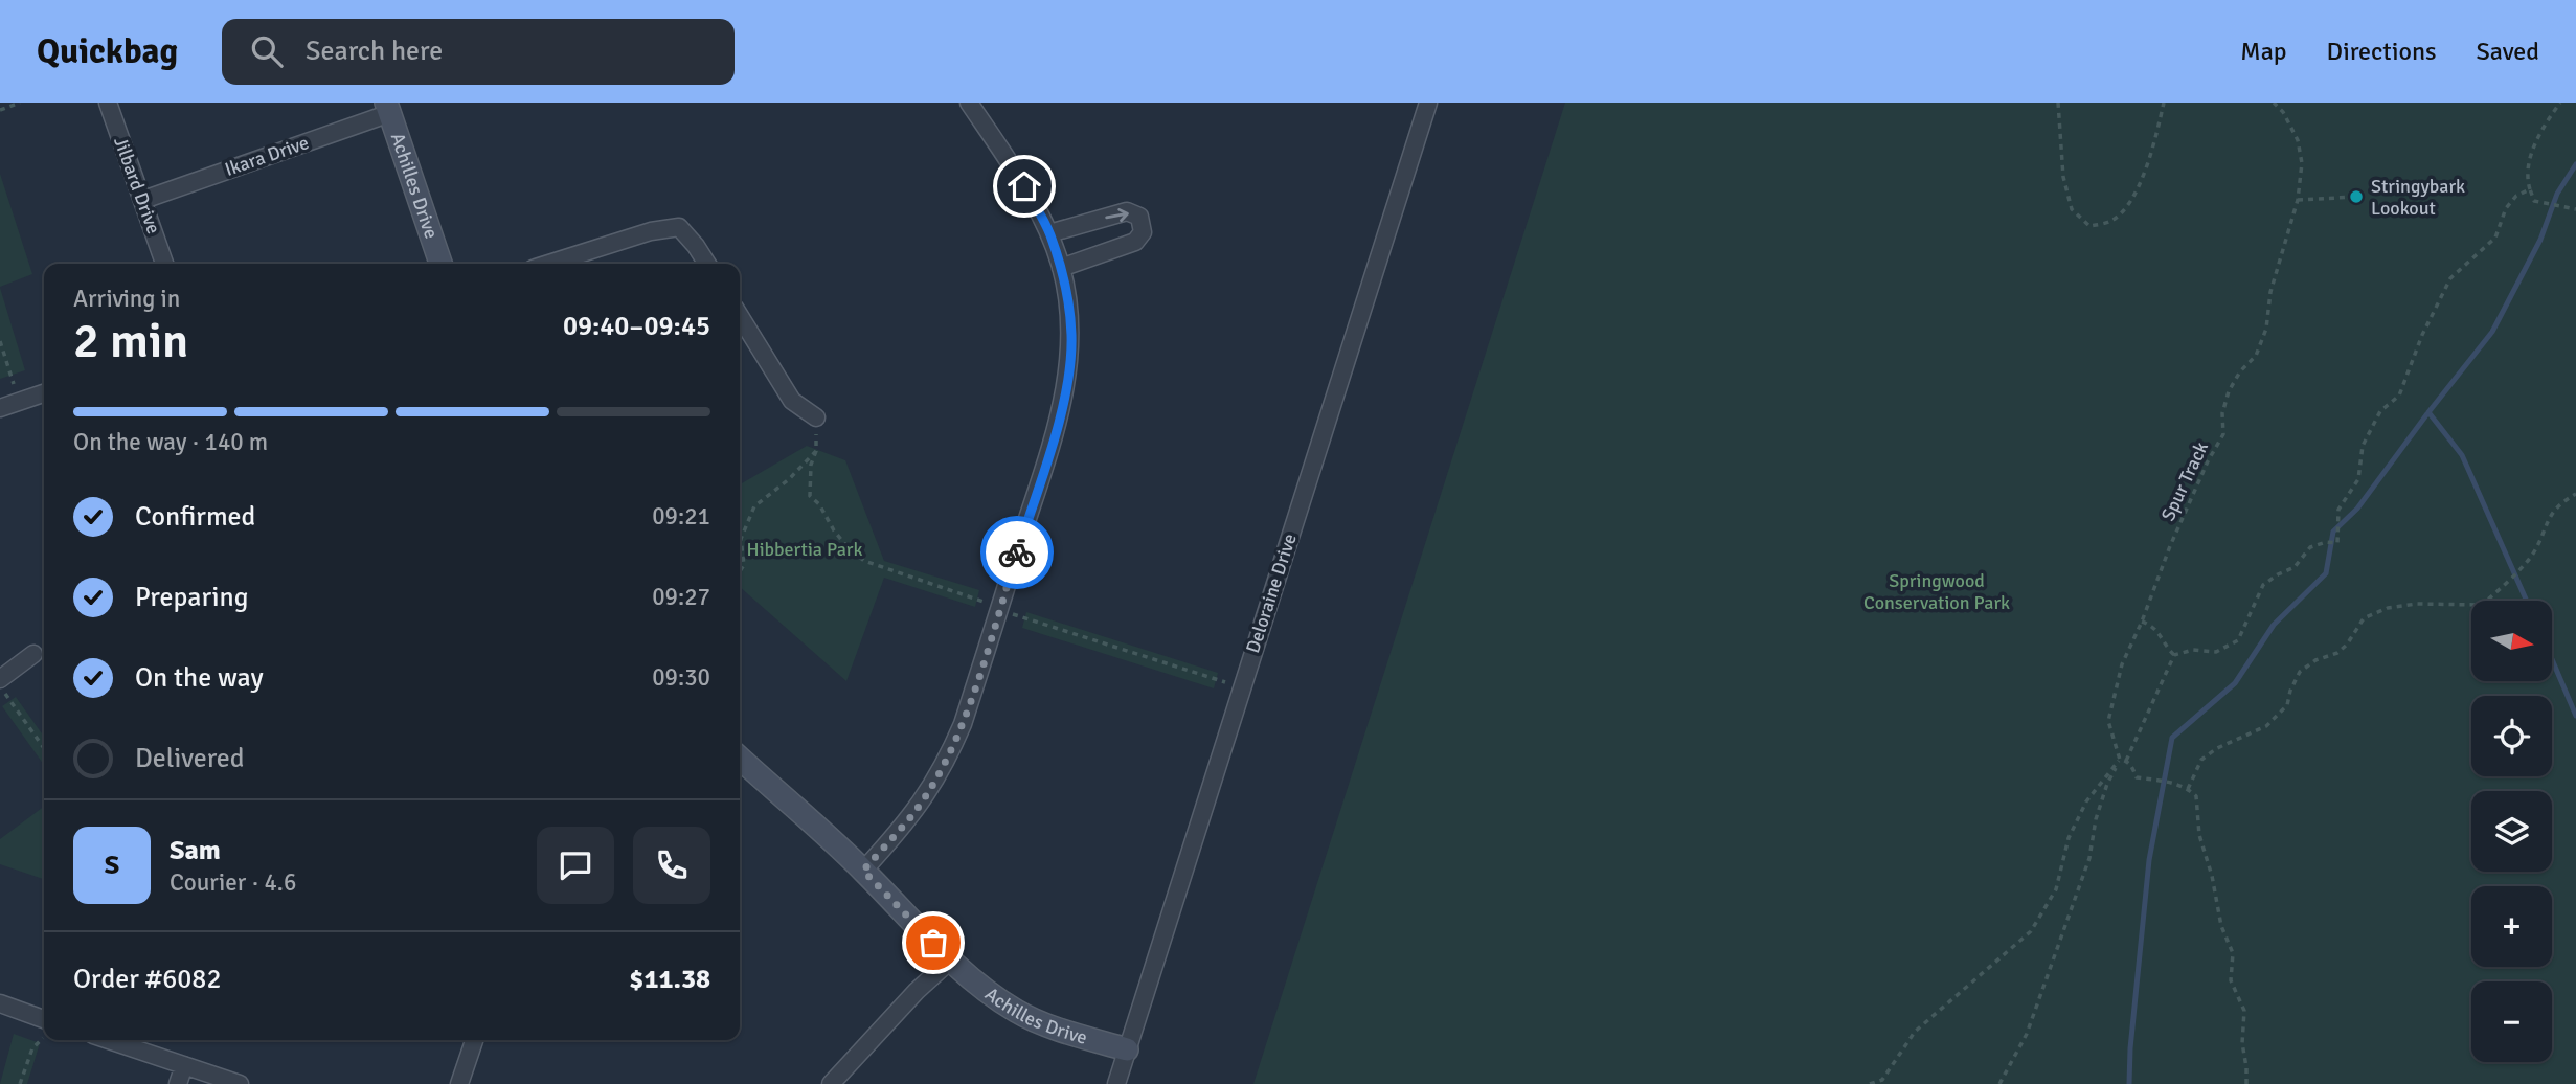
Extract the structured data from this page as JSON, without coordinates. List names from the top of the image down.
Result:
{
  "streets": {
    "street": [
      "Ikara Drive",
      "Jilbard Drive",
      "Achilles Drive",
      "Deloraine Drive"
    ],
    "path": ["Spur Track"]
  },
  "crossings": [
    ["Ikara Drive", "Jilbard Drive"],
    ["Ikara Drive", "Achilles Drive"],
    ["Achilles Drive", "Deloraine Drive"]
  ],
  "parks": ["Hibbertia Park", "Springwood Conservation Park"],
  "places": ["Stringybark Lookout"],
  "north": "right",
  "page": {
    "header": "Quickbag",
    "search": "Search here",
    "nav": ["Map", "Directions", "Saved"],
    "heading": ["2 min", "Arriving in", "09:40–09:45"],
    "panel": [
      "Sam",
      "Courier · 4.6",
      "Order #6082",
      "$11.38"
    ],
    "bar": "On the way · 140 m",
    "list": [
      ["Confirmed", "09:21"],
      ["Preparing", "09:27"],
      ["On the way", "09:30"],
      "Delivered"
    ],
    "map_buttons": ["+", "−"],
    "round": "S"
  }
}
